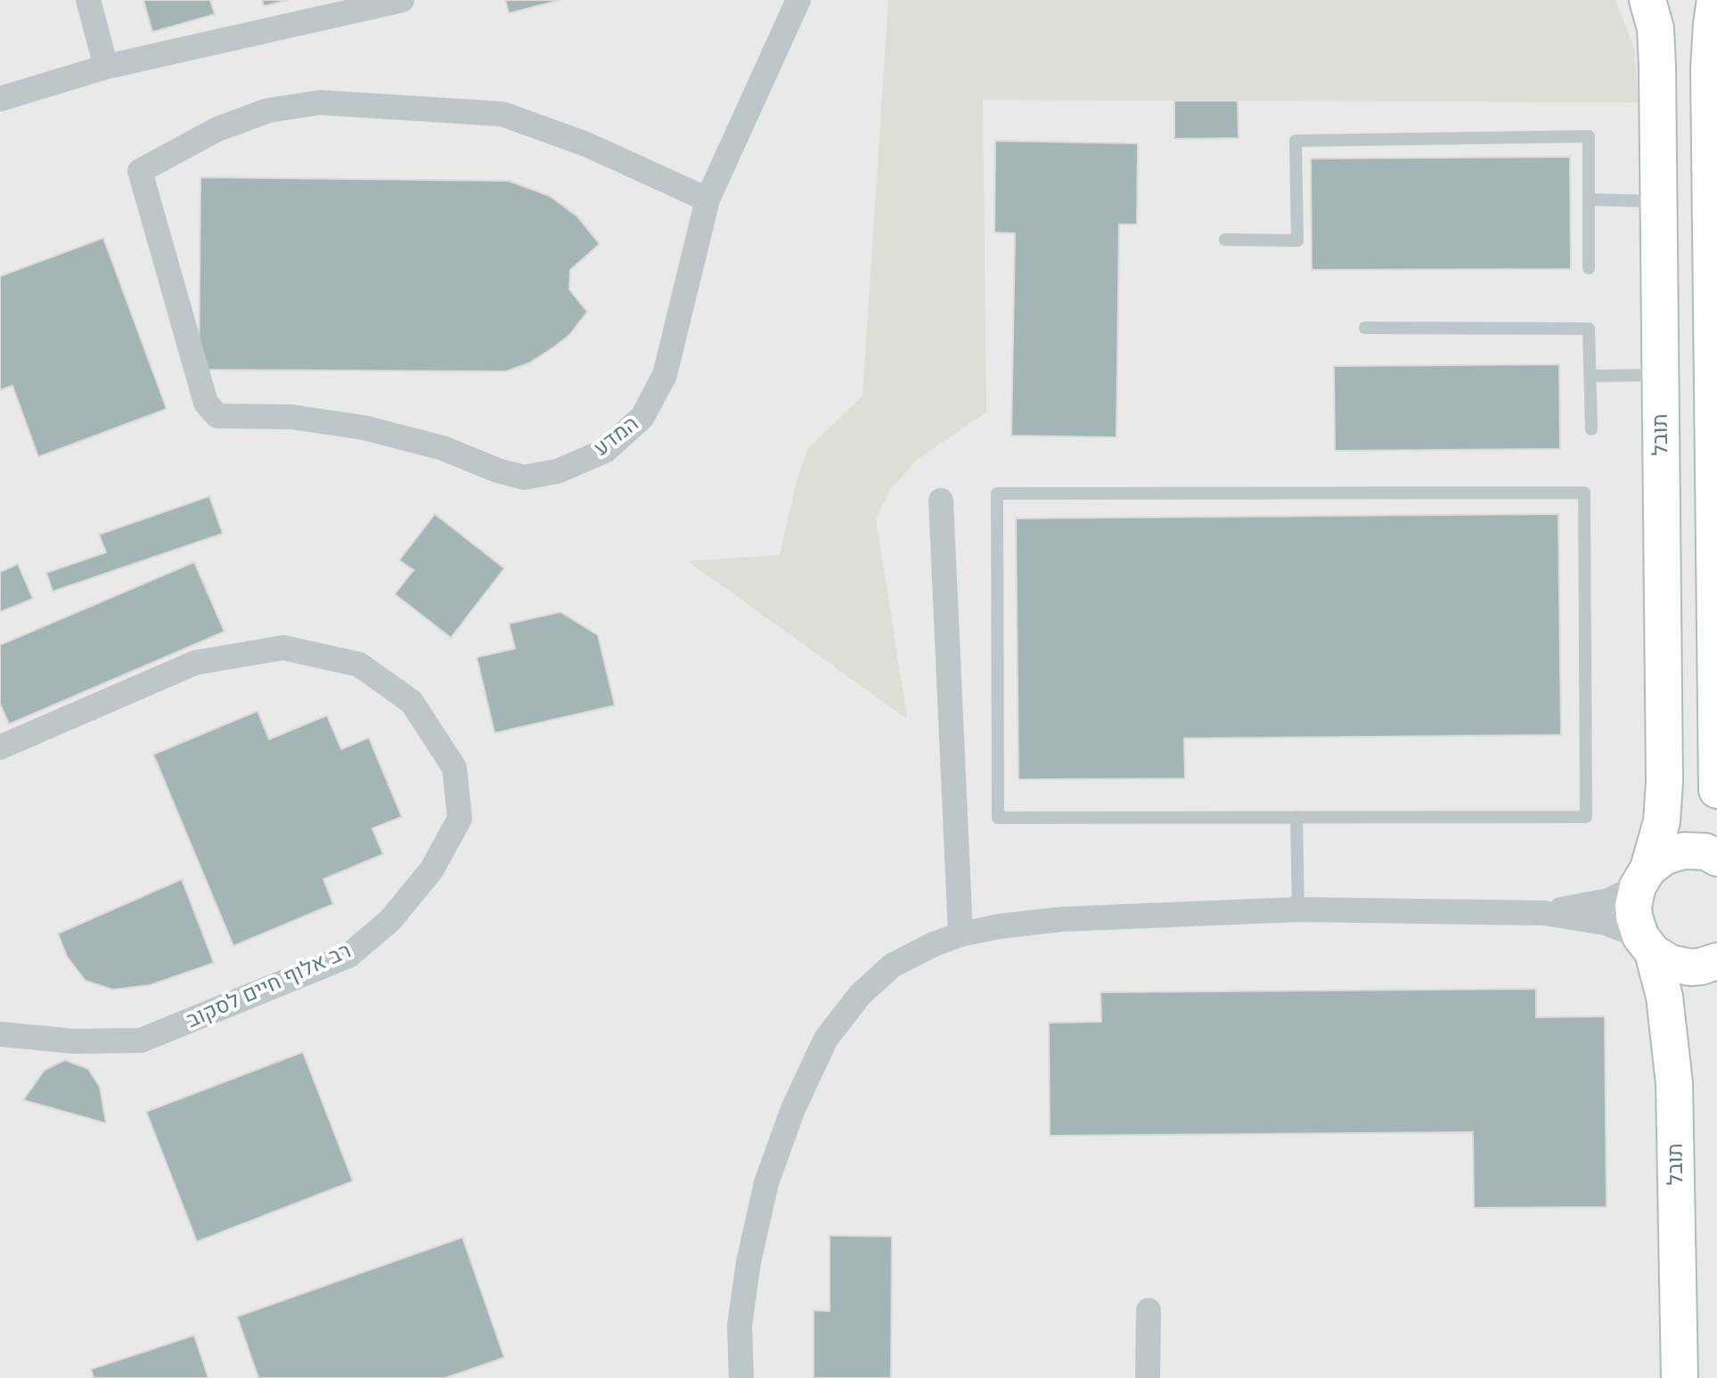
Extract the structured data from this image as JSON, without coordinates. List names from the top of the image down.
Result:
{
  "streets": {
    "street": ["תובל", "המדע", "רב אלוף חיים לסקוב"]
  }
}
